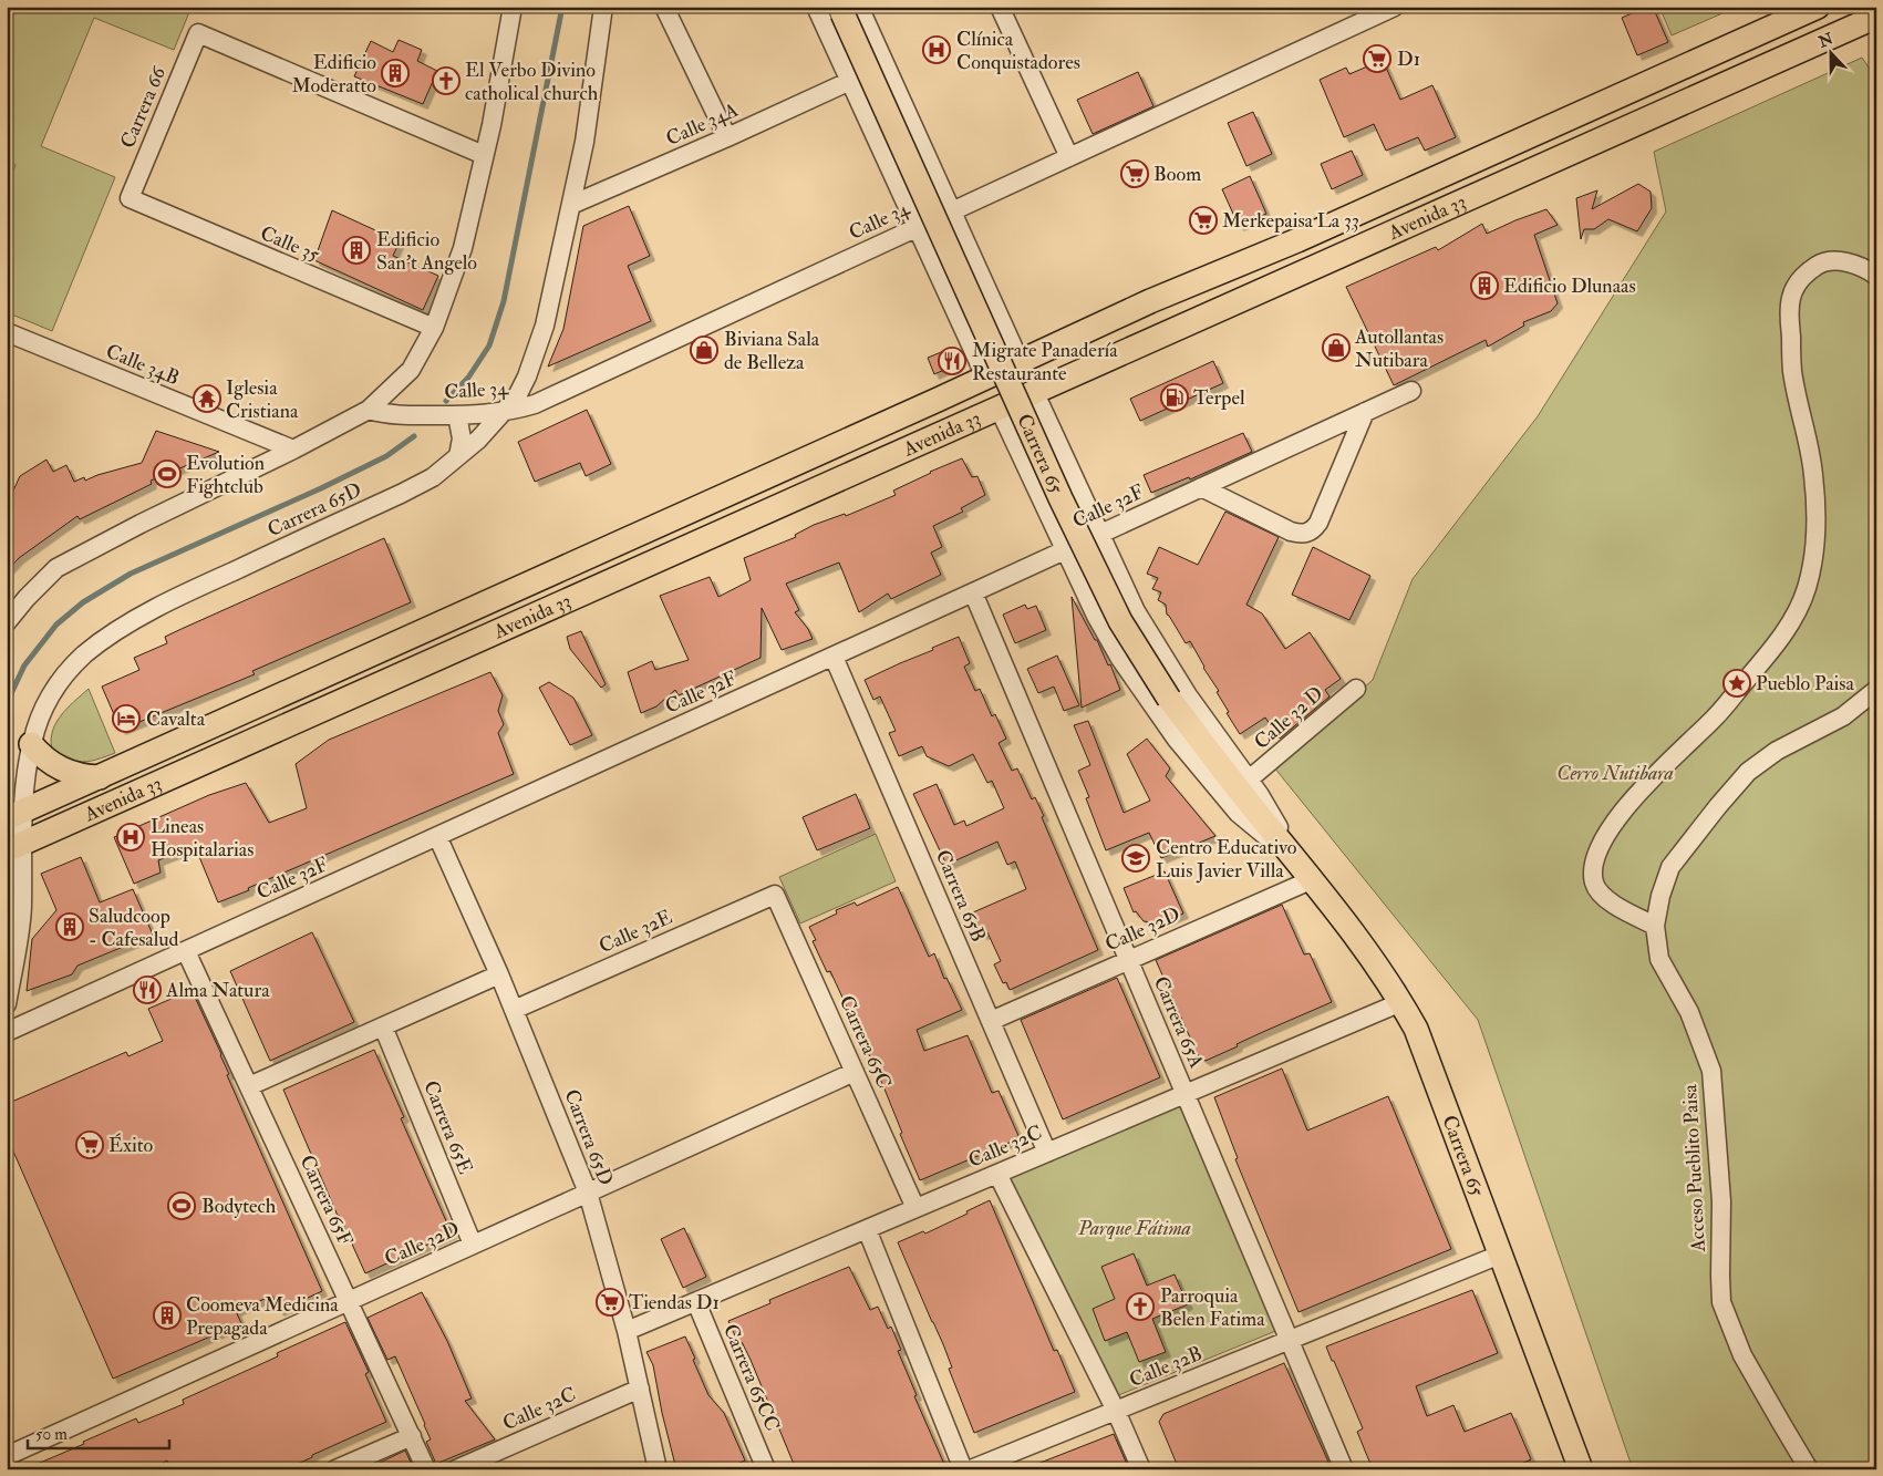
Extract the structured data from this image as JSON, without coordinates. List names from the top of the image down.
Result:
{
  "streets": {
    "main road": ["Avenida 33", "Carrera 65"],
    "street": [
      "Carrera 66",
      "Calle 34A",
      "Calle 34",
      "Calle 35",
      "Calle 34B",
      "Calle 32F",
      "Carrera 65D",
      "Calle 32 D",
      "Carrera 65B",
      "Calle 32D",
      "Calle 32E",
      "Carrera 65A",
      "Carrera 65C",
      "Carrera 65E",
      "Calle 32C",
      "Acceso Pueblito Paisa",
      "Carrera 65F",
      "Calle 32B",
      "Carrera 65CC"
    ]
  },
  "crossings": [
    ["Carrera 66", "Calle 35"],
    ["Calle 34A", "Carrera 65D"],
    ["Avenida 33", "Carrera 65"],
    ["Avenida 33", "Carrera 65D"],
    ["Calle 34", "Carrera 65"],
    ["Calle 34", "Carrera 65D"],
    ["Carrera 65", "Calle 32F"],
    ["Carrera 65", "Calle 32 D"],
    ["Carrera 65", "Calle 32D"],
    ["Carrera 65", "Calle 32C"],
    ["Carrera 65", "Calle 32B"],
    ["Calle 32F", "Carrera 65D"],
    ["Calle 32F", "Carrera 65B"],
    ["Calle 32F", "Carrera 65A"],
    ["Calle 32F", "Carrera 65F"],
    ["Carrera 65D", "Calle 32D"],
    ["Carrera 65D", "Calle 32E"],
    ["Carrera 65D", "Calle 32C"],
    ["Carrera 65B", "Calle 32D"],
    ["Carrera 65B", "Calle 32C"],
    ["Calle 32D", "Carrera 65A"],
    ["Calle 32D", "Carrera 65C"],
    ["Calle 32D", "Carrera 65E"],
    ["Calle 32D", "Carrera 65F"],
    ["Calle 32E", "Carrera 65C"],
    ["Carrera 65A", "Calle 32C"],
    ["Carrera 65A", "Calle 32B"],
    ["Carrera 65C", "Calle 32C"],
    ["Calle 32C", "Carrera 65CC"]
  ],
  "parks": ["Cerro Nutibara", "Parque Fátima"],
  "places": {
    "hospital": ["Clínica Conquistadores", "Lineas Hospitalarias"],
    "supermarket": [
      "D1",
      "Boom",
      "Merkepaisa La 33",
      "Éxito",
      "Tiendas D1"
    ],
    "building": [
      "Edificio Moderatto",
      "Edificio San't Angelo",
      "Edificio Dlunaas",
      "Saludcoop - Cafesalud",
      "Coomeva Medicina Prepagada"
    ],
    "church": ["El Verbo Divino catholical church", "Parroquia Belen Fatima"],
    "shop": ["Autollantas Nutibara", "Biviana Sala de Belleza"],
    "restaurant": ["Migrate Panadería Restaurante", "Alma Natura"],
    "fuel station": ["Terpel"],
    "temple": ["Iglesia Cristiana"],
    "sports": ["Evolution Fightclub", "Bodytech"],
    "place": ["Pueblo Paisa"],
    "hotel": ["Cavalta"],
    "school or university": ["Centro Educativo Luis Javier Villa"]
  },
  "scale_bar": "50 m",
  "north": "top"
}
